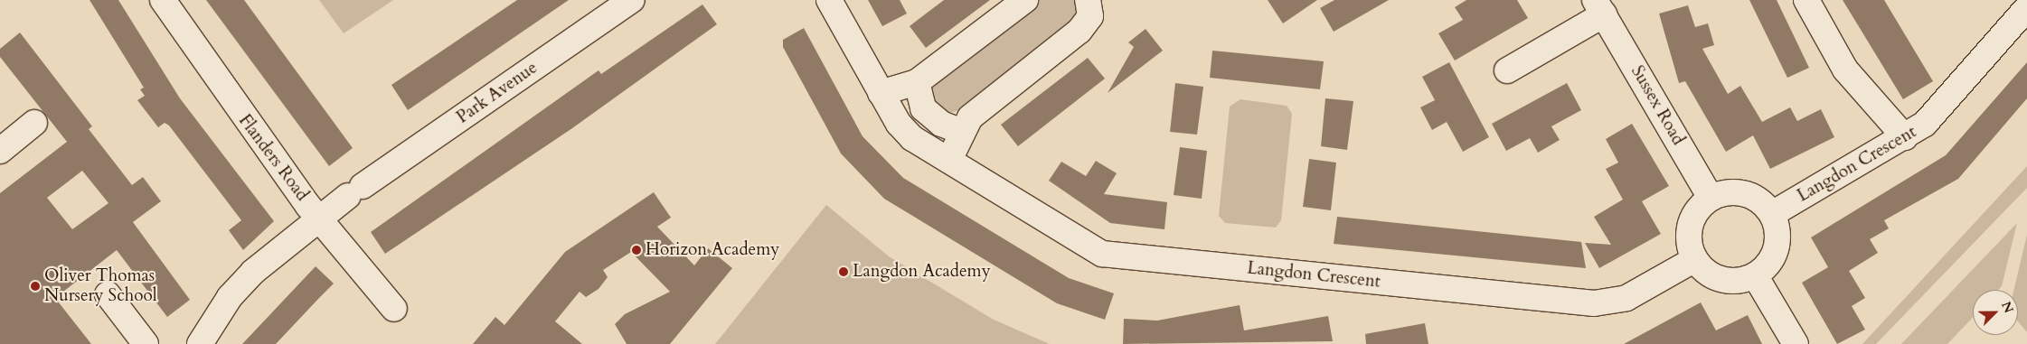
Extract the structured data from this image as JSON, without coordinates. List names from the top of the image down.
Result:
{
  "streets": {
    "street": [
      "Park Avenue",
      "Sussex Road",
      "Flanders Road",
      "Langdon Crescent"
    ]
  },
  "crossings": [
    ["Park Avenue", "Flanders Road"],
    ["Sussex Road", "Langdon Crescent"]
  ],
  "places": ["Horizon Academy", "Langdon Academy", "Oliver Thomas Nursery School"],
  "north": "top right"
}
